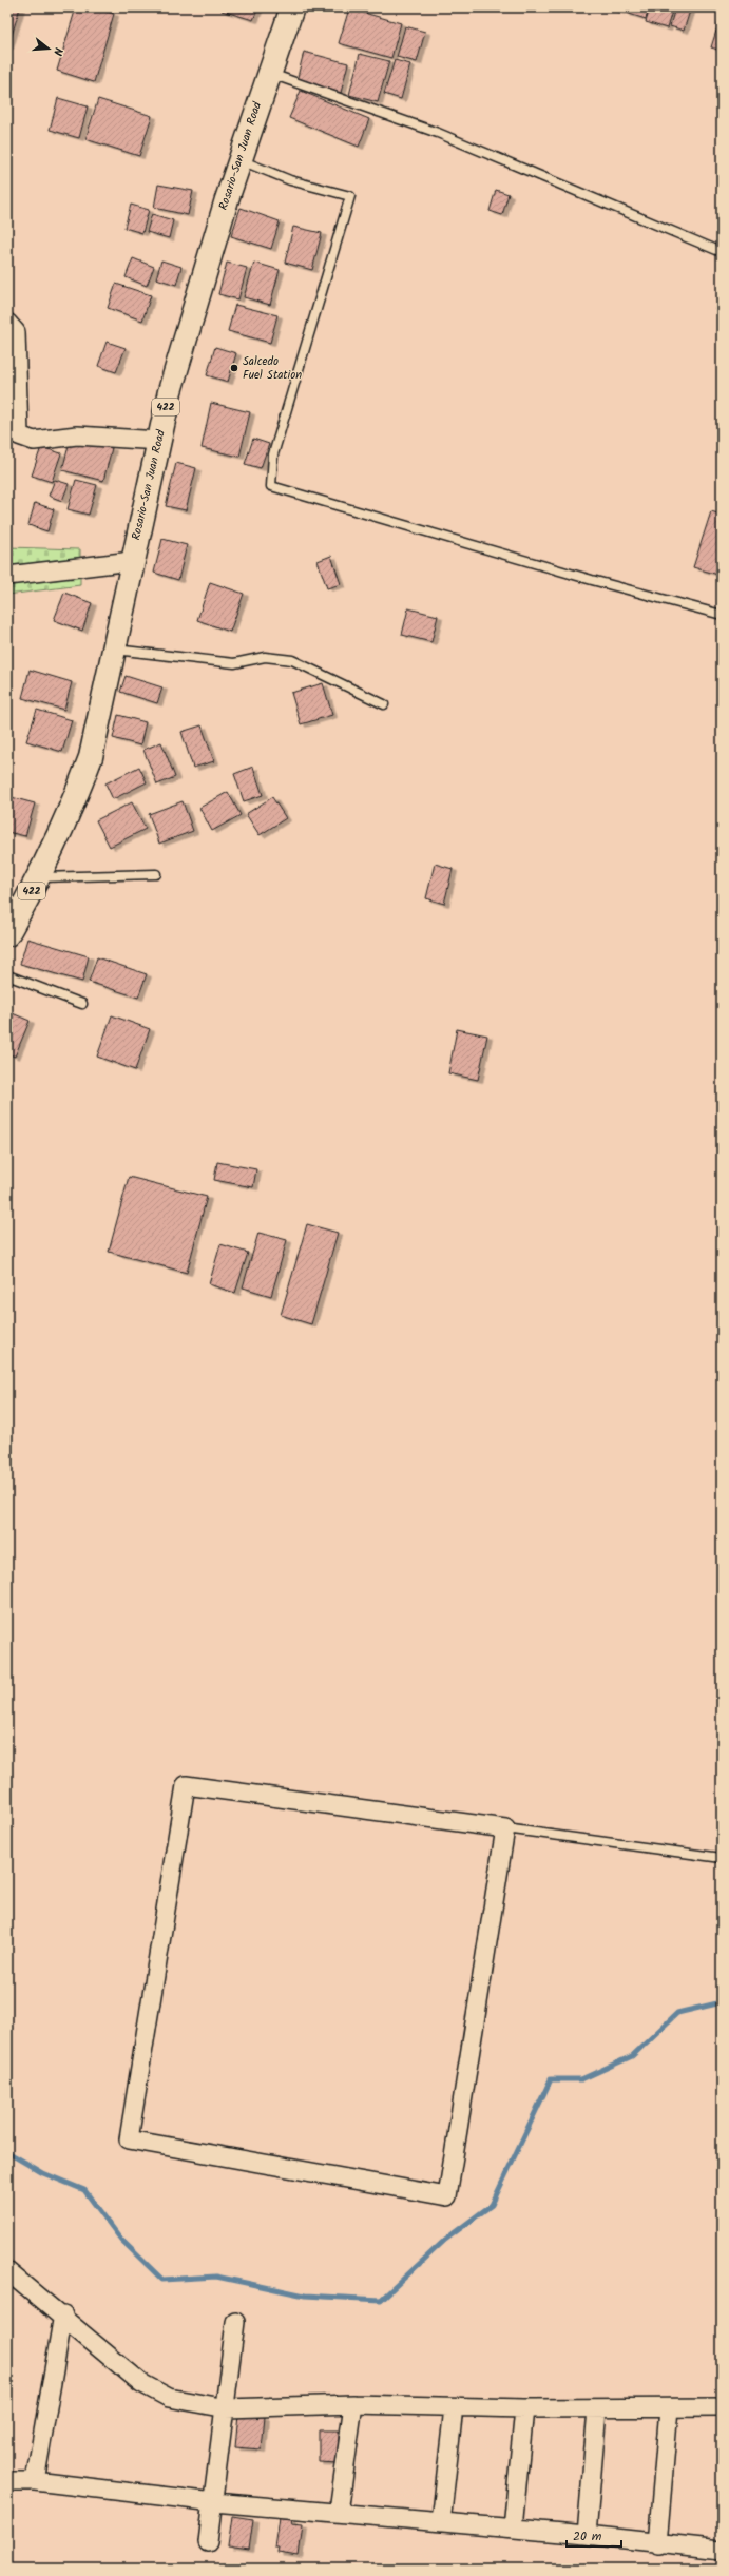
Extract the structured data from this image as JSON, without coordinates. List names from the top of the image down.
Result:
{
  "streets": {
    "main road": ["Rosario-San Juan Road", "422"]
  },
  "places": ["Salcedo Fuel Station"],
  "scale_bar": "20 m",
  "north": "right"
}
